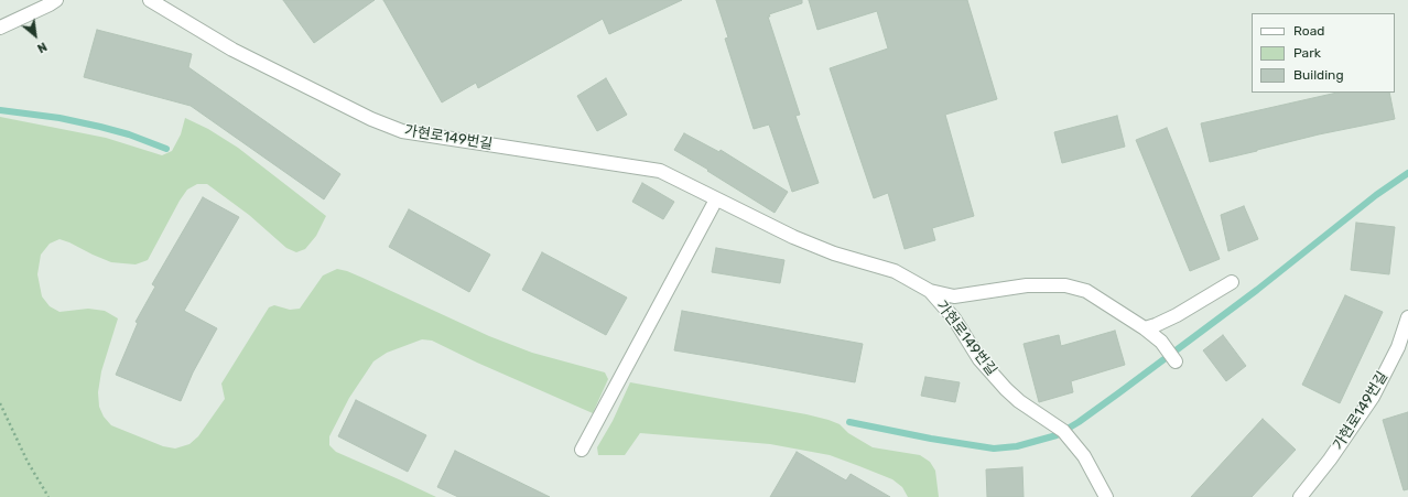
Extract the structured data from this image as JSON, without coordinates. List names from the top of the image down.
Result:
{
  "streets": {
    "lane": ["가현로149번길"]
  },
  "legend": ["Road", "Park", "Building"],
  "north": "bottom right"
}
